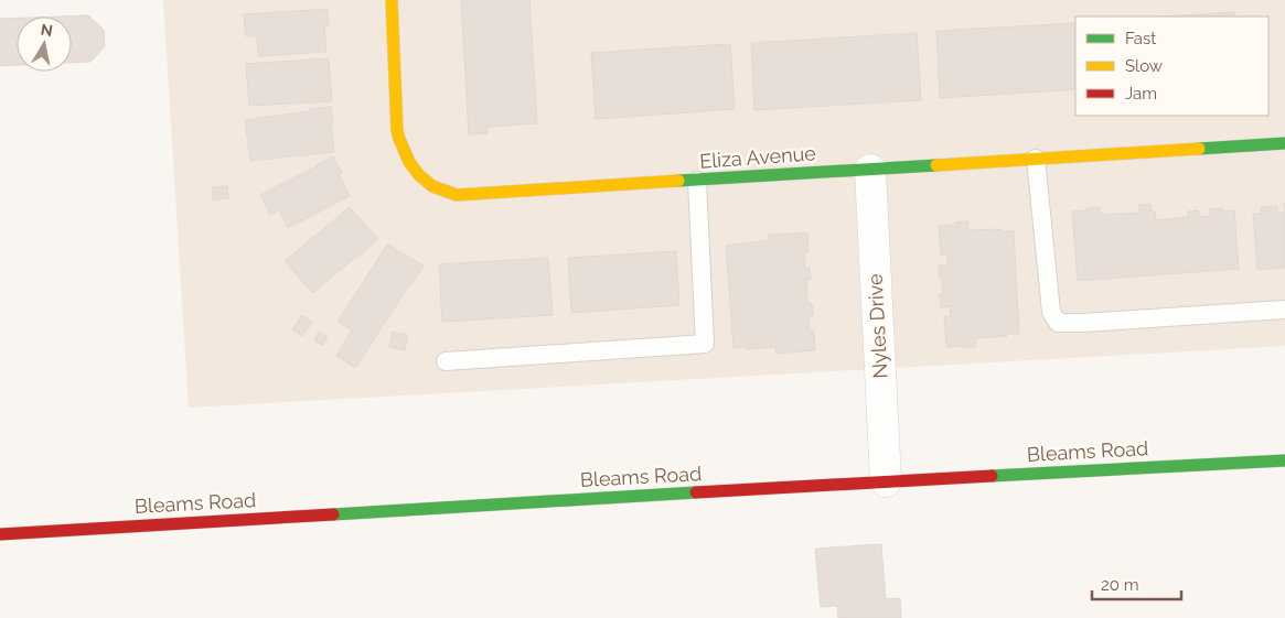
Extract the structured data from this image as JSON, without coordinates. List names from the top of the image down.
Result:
{
  "streets": {
    "main road": ["Eliza Avenue", "Bleams Road"],
    "street": ["Nyles Drive"]
  },
  "crossings": [
    ["Eliza Avenue", "Nyles Drive"],
    ["Nyles Drive", "Bleams Road"]
  ],
  "legend": ["Fast", "Slow", "Jam"],
  "scale_bar": "20 m",
  "north": "top"
}
